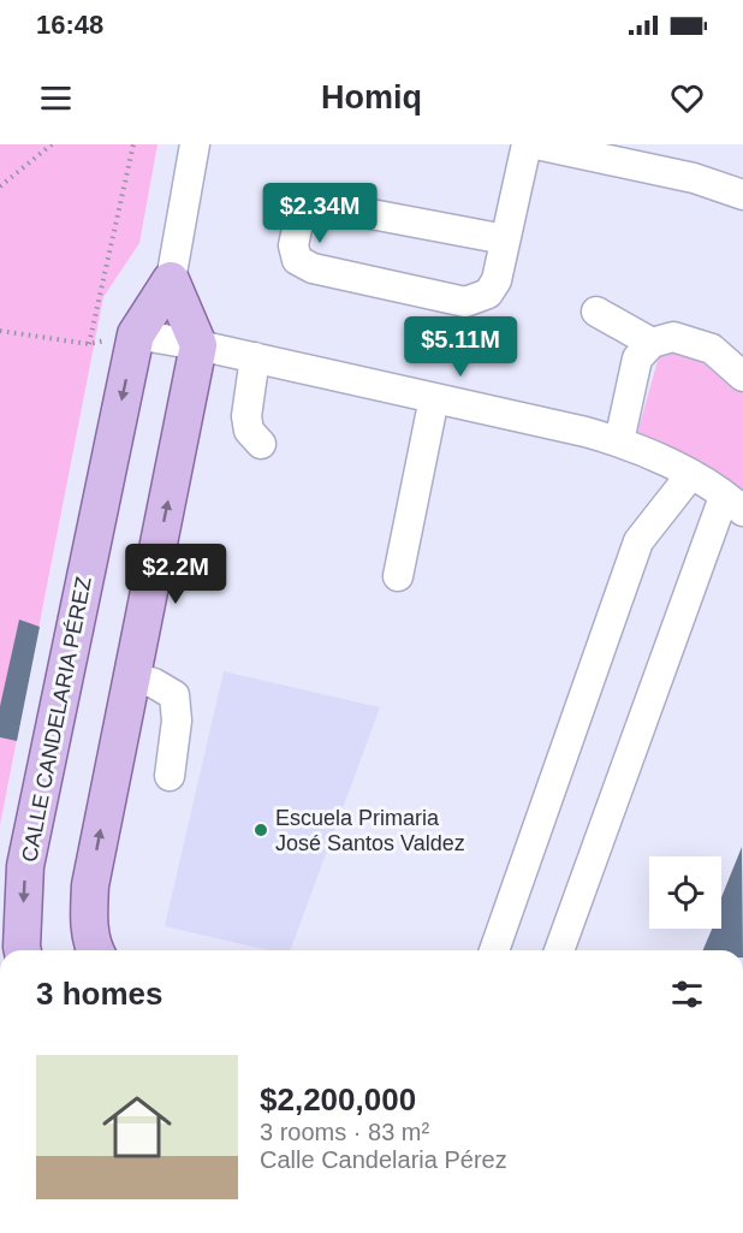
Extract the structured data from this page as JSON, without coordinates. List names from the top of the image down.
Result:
{
  "streets": {
    "main road": ["CALLE CANDELARIA PÉREZ"]
  },
  "places": ["Escuela Primaria José Santos Valdez"],
  "page": {
    "status": "16:48",
    "header": "Homiq",
    "price": ["$2.34M", "$5.11M", "$2.2M"],
    "heading": "3 homes",
    "list": [
      {
        "name": "$2,200,000",
        "note": "3 rooms · 83 m² · Calle Candelaria Pérez"
      }
    ]
  }
}
